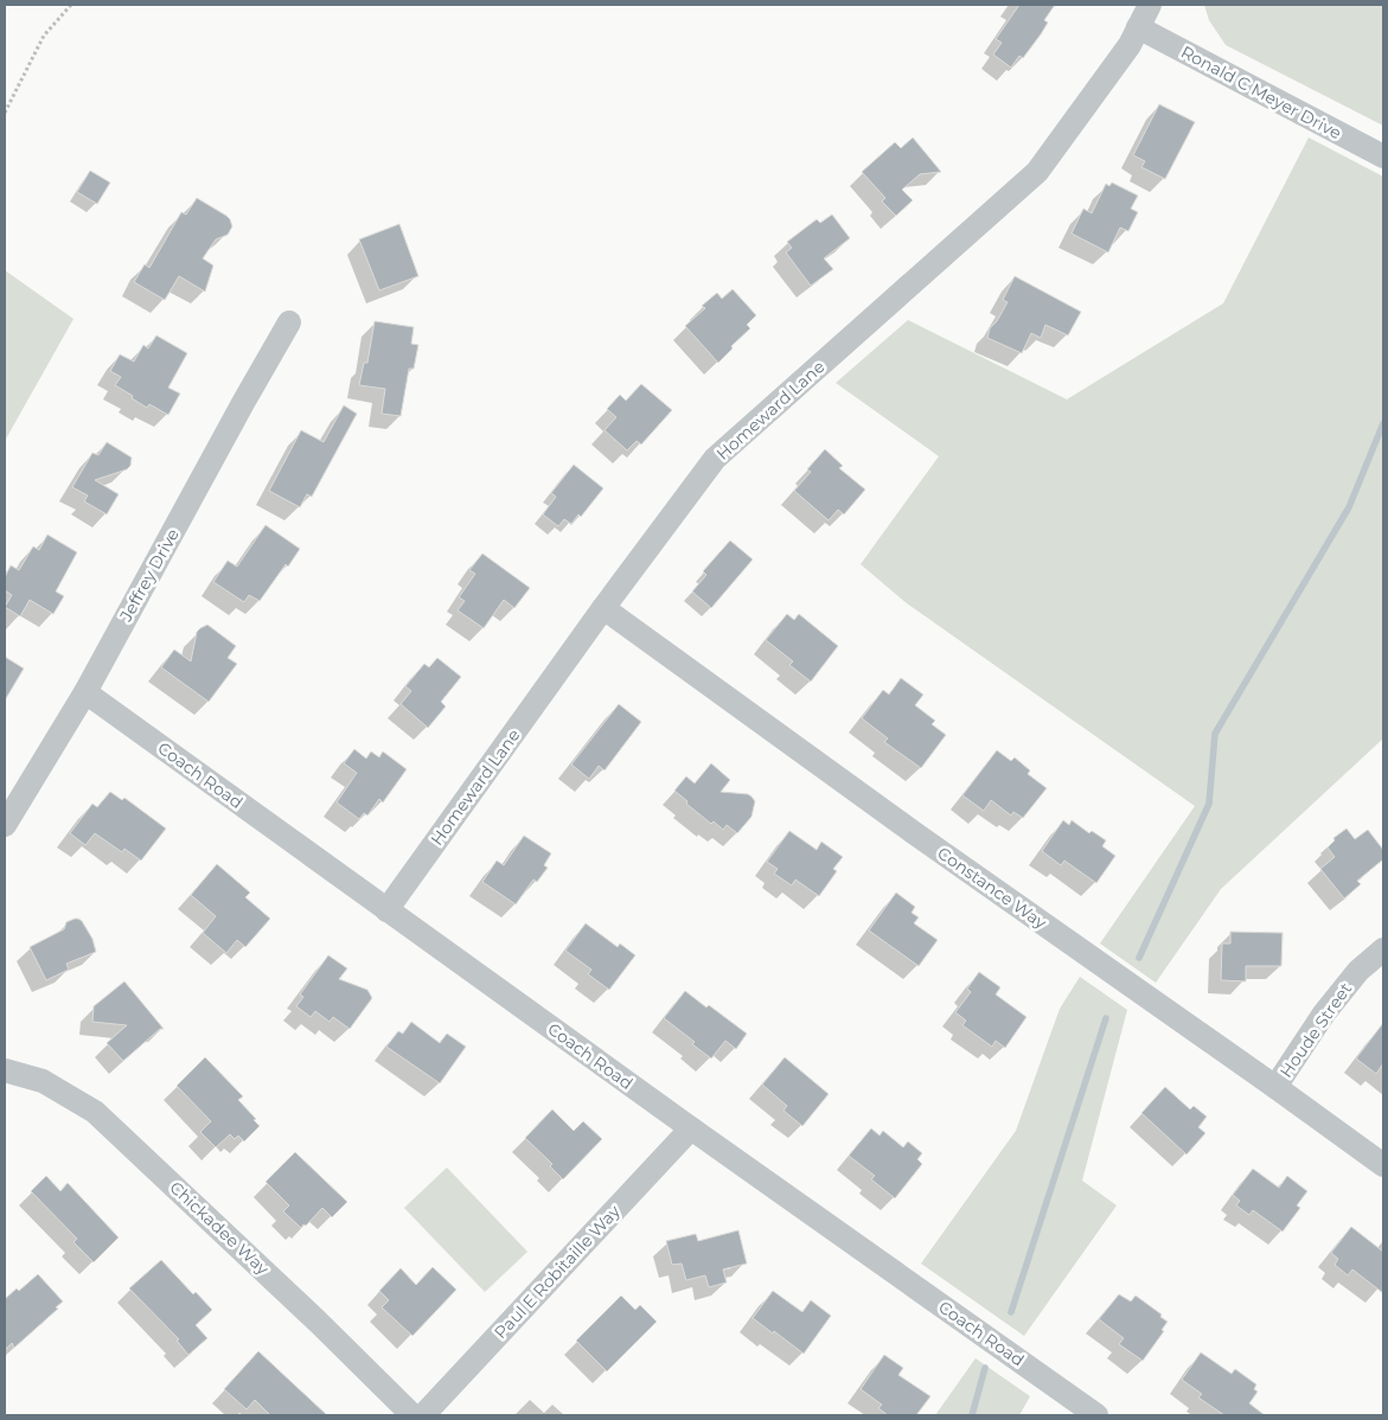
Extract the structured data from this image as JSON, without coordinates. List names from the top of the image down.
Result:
{
  "streets": {
    "street": [
      "Ronald C Meyer Drive",
      "Homeward Lane",
      "Jeffrey Drive",
      "Coach Road",
      "Constance Way",
      "Houde Street",
      "Chickadee Way",
      "Paul E Robitaille Way"
    ]
  },
  "crossings": [
    ["Ronald C Meyer Drive", "Homeward Lane"],
    ["Homeward Lane", "Coach Road"],
    ["Homeward Lane", "Constance Way"],
    ["Jeffrey Drive", "Coach Road"],
    ["Coach Road", "Paul E Robitaille Way"],
    ["Constance Way", "Houde Street"]
  ]
}
